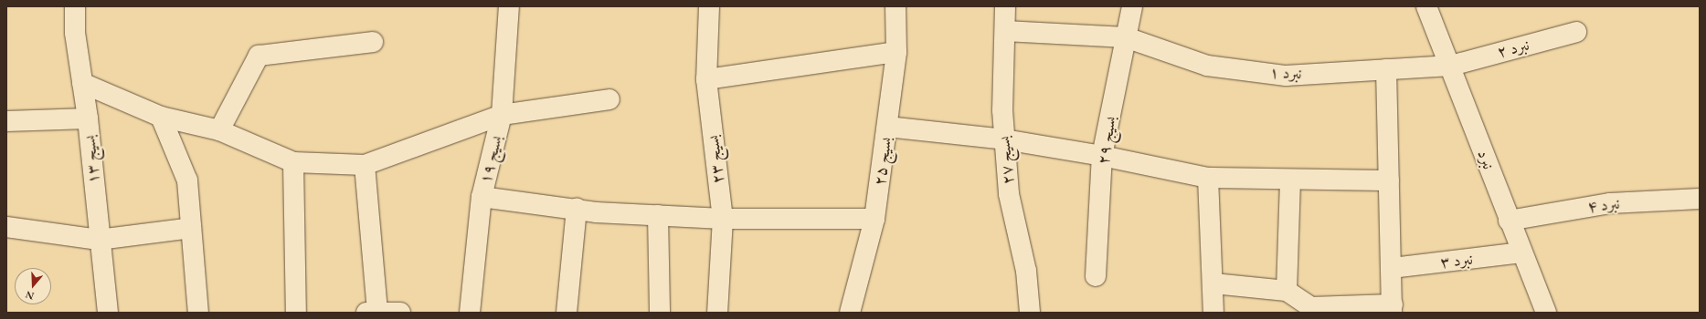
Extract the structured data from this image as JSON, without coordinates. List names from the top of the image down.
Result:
{
  "streets": {
    "street": [
      "نبرد ۲",
      "نبرد ۱",
      "بسیج ۲۹",
      "بسیج ۱۳",
      "بسیج ۱۹",
      "بسیج ۲۳",
      "نبرد",
      "بسیج ۲۷",
      "بسیج ۲۵",
      "نبرد ۴",
      "نبرد ۳"
    ]
  },
  "crossings": [
    ["نبرد ۲", "نبرد ۱"],
    ["نبرد ۲", "نبرد"],
    ["نبرد ۱", "بسیج ۲۹"],
    ["نبرد ۱", "نبرد"],
    ["نبرد ۱", "بسیج ۲۷"],
    ["نبرد", "نبرد ۴"],
    ["نبرد", "نبرد ۳"]
  ],
  "north": "bottom"
}
